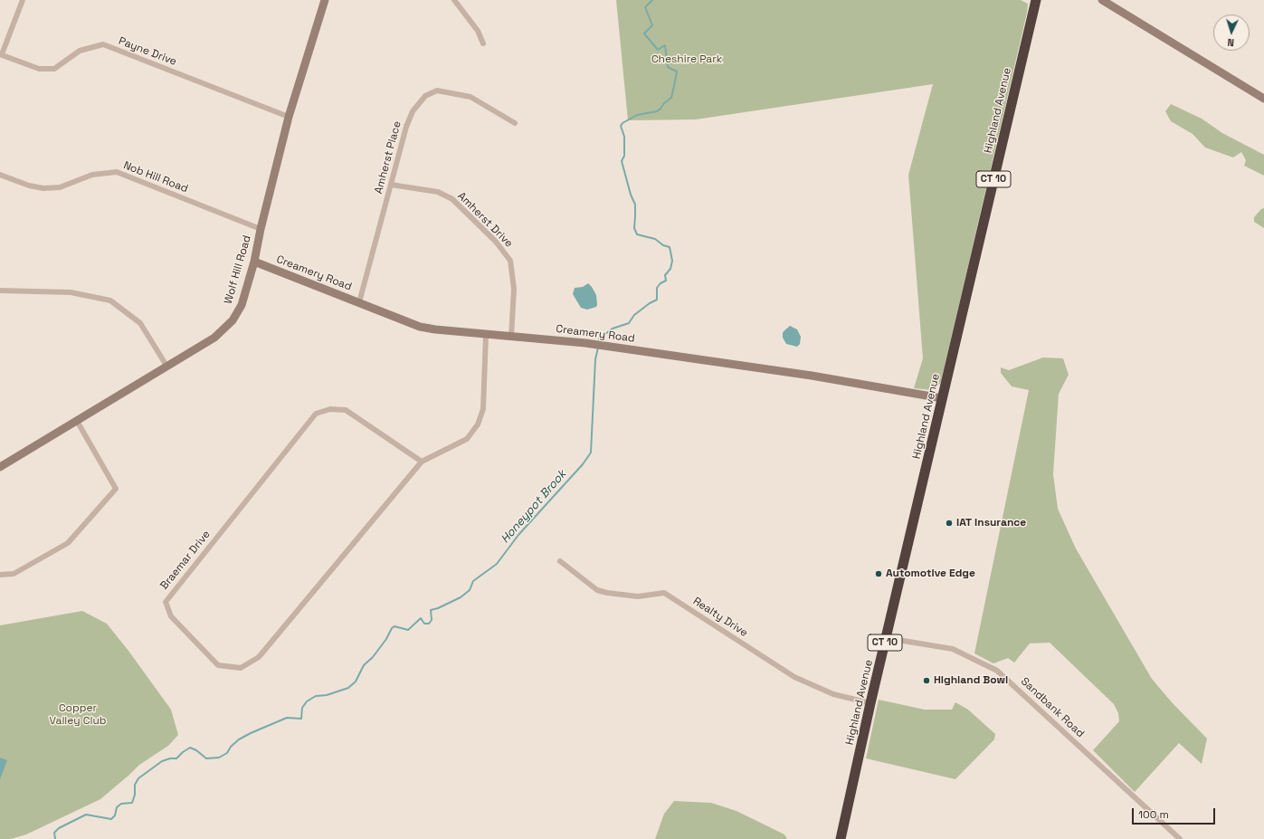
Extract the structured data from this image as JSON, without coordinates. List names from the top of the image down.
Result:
{
  "streets": {
    "highway": ["Highland Avenue", "CT 10"],
    "street": [
      "Payne Drive",
      "Amherst Place",
      "Nob Hill Road",
      "Amherst Drive",
      "Wolf Hill Road",
      "Creamery Road",
      "Braemar Drive",
      "Realty Drive",
      "Sandbank Road"
    ]
  },
  "crossings": [
    ["Payne Drive", "Wolf Hill Road"],
    ["Highland Avenue", "Creamery Road"],
    ["Highland Avenue", "Realty Drive"],
    ["Highland Avenue", "Sandbank Road"],
    ["Amherst Place", "Amherst Drive"],
    ["Amherst Place", "Creamery Road"],
    ["Nob Hill Road", "Wolf Hill Road"],
    ["Amherst Drive", "Creamery Road"],
    ["Wolf Hill Road", "Creamery Road"],
    ["Creamery Road", "Braemar Drive"]
  ],
  "water": ["Honeypot Brook"],
  "parks": ["Cheshire Park", "Copper Valley Club"],
  "places": ["IAT Insurance", "Automotive Edge", "Highland Bowl"],
  "scale_bar": "100 m",
  "north": "bottom"
}
